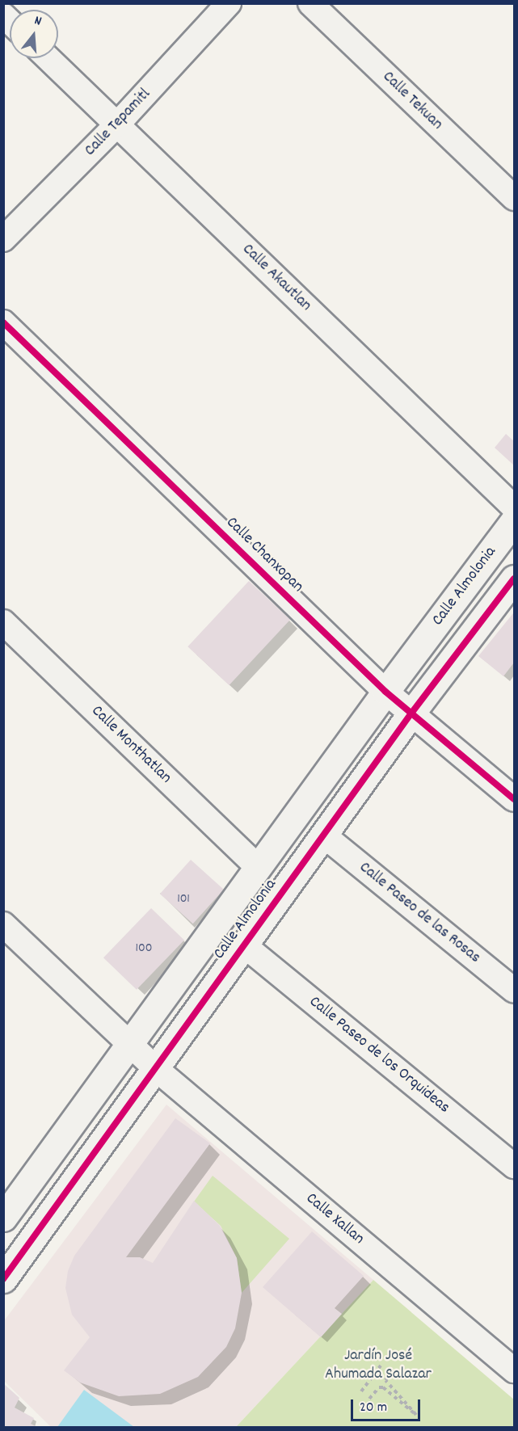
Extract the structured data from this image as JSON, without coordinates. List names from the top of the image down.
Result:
{
  "streets": {
    "street": [
      "Calle Tekuan",
      "Calle Tepamitl",
      "Calle Akautlan",
      "Calle Chanxopan",
      "Calle Almolonia",
      "Calle Monthatlan",
      "Calle Paseo de las Rosas",
      "Calle Paseo de los Orquideas",
      "Calle Xallan"
    ]
  },
  "crossings": [
    ["Calle Tepamitl", "Calle Akautlan"],
    ["Calle Chanxopan", "Calle Almolonia"],
    ["Calle Almolonia", "Calle Monthatlan"],
    ["Calle Almolonia", "Calle Paseo de las Rosas"],
    ["Calle Almolonia", "Calle Paseo de los Orquideas"],
    ["Calle Almolonia", "Calle Xallan"]
  ],
  "parks": ["Jardín José Ahumada Salazar"],
  "house_numbers": ["101", "100"],
  "scale_bar": "20 m",
  "north": "top"
}
